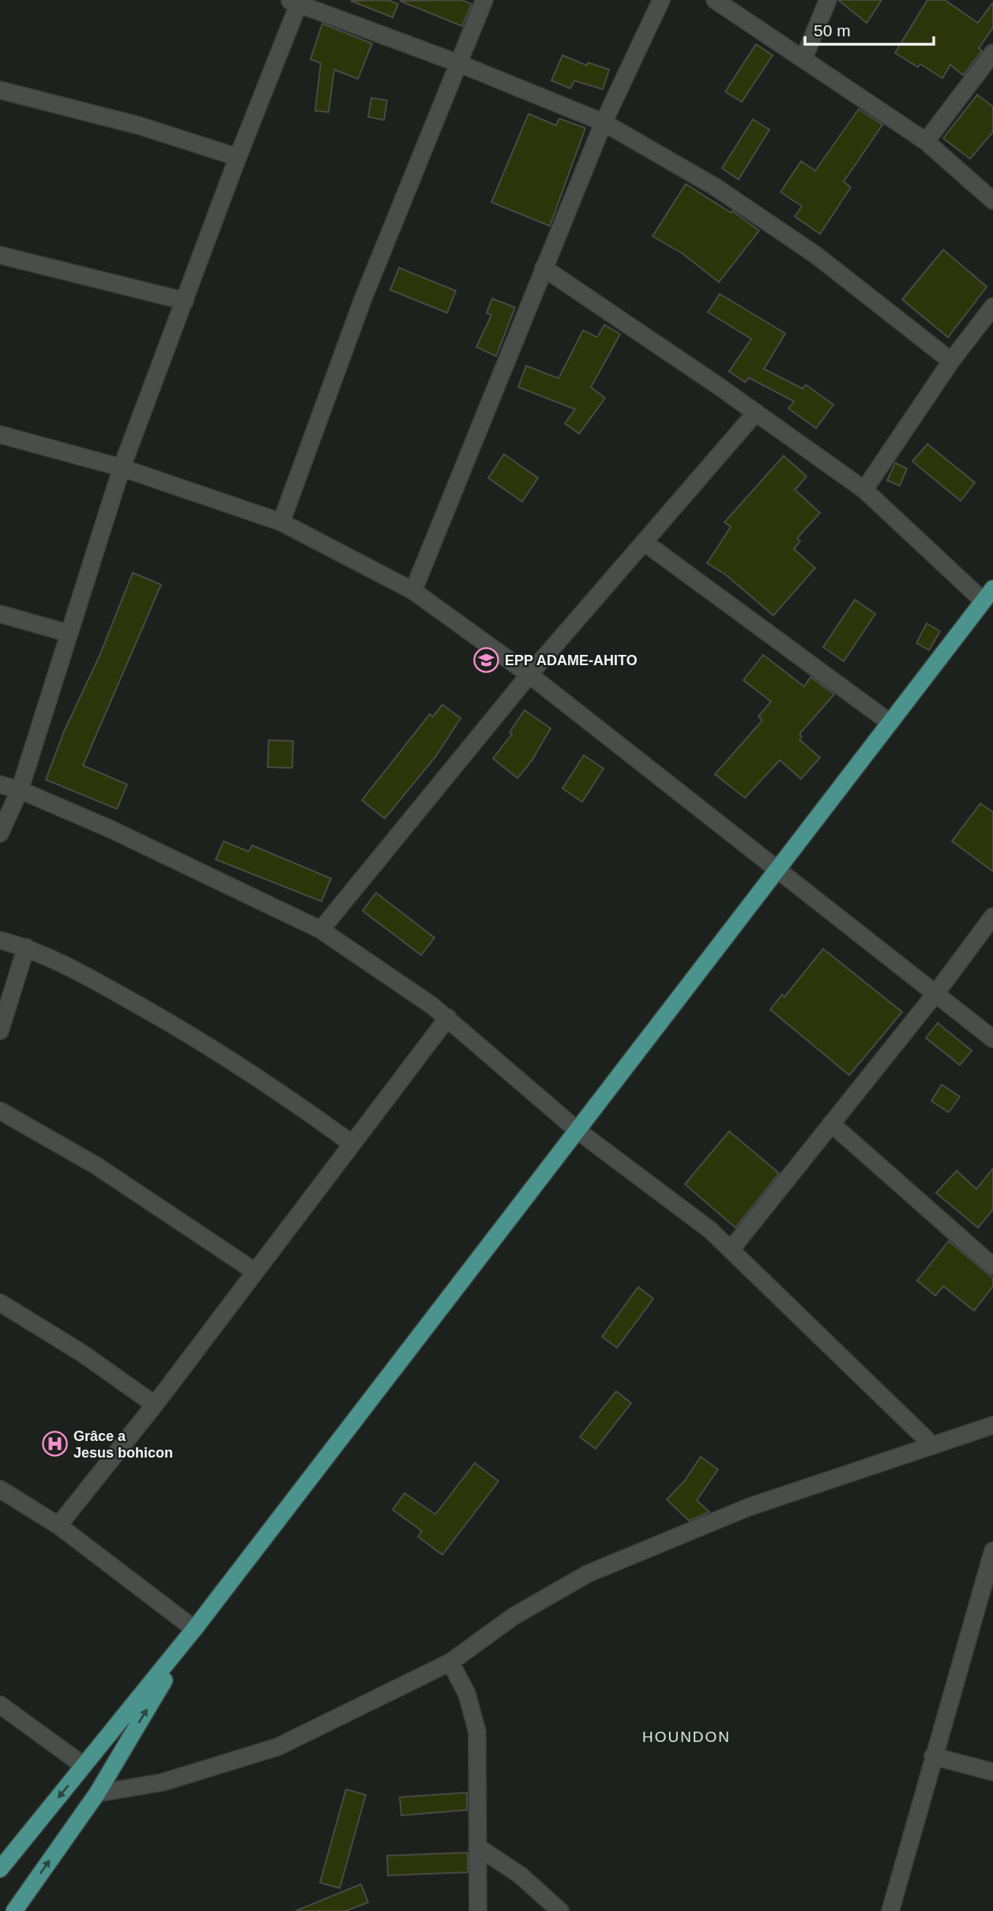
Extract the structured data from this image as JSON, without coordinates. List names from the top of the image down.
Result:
{
  "districts": ["HOUNDON"],
  "places": {
    "school or university": ["EPP ADAME-AHITO"],
    "hospital": ["Grâce a Jesus bohicon"]
  },
  "scale_bar": "50 m"
}
